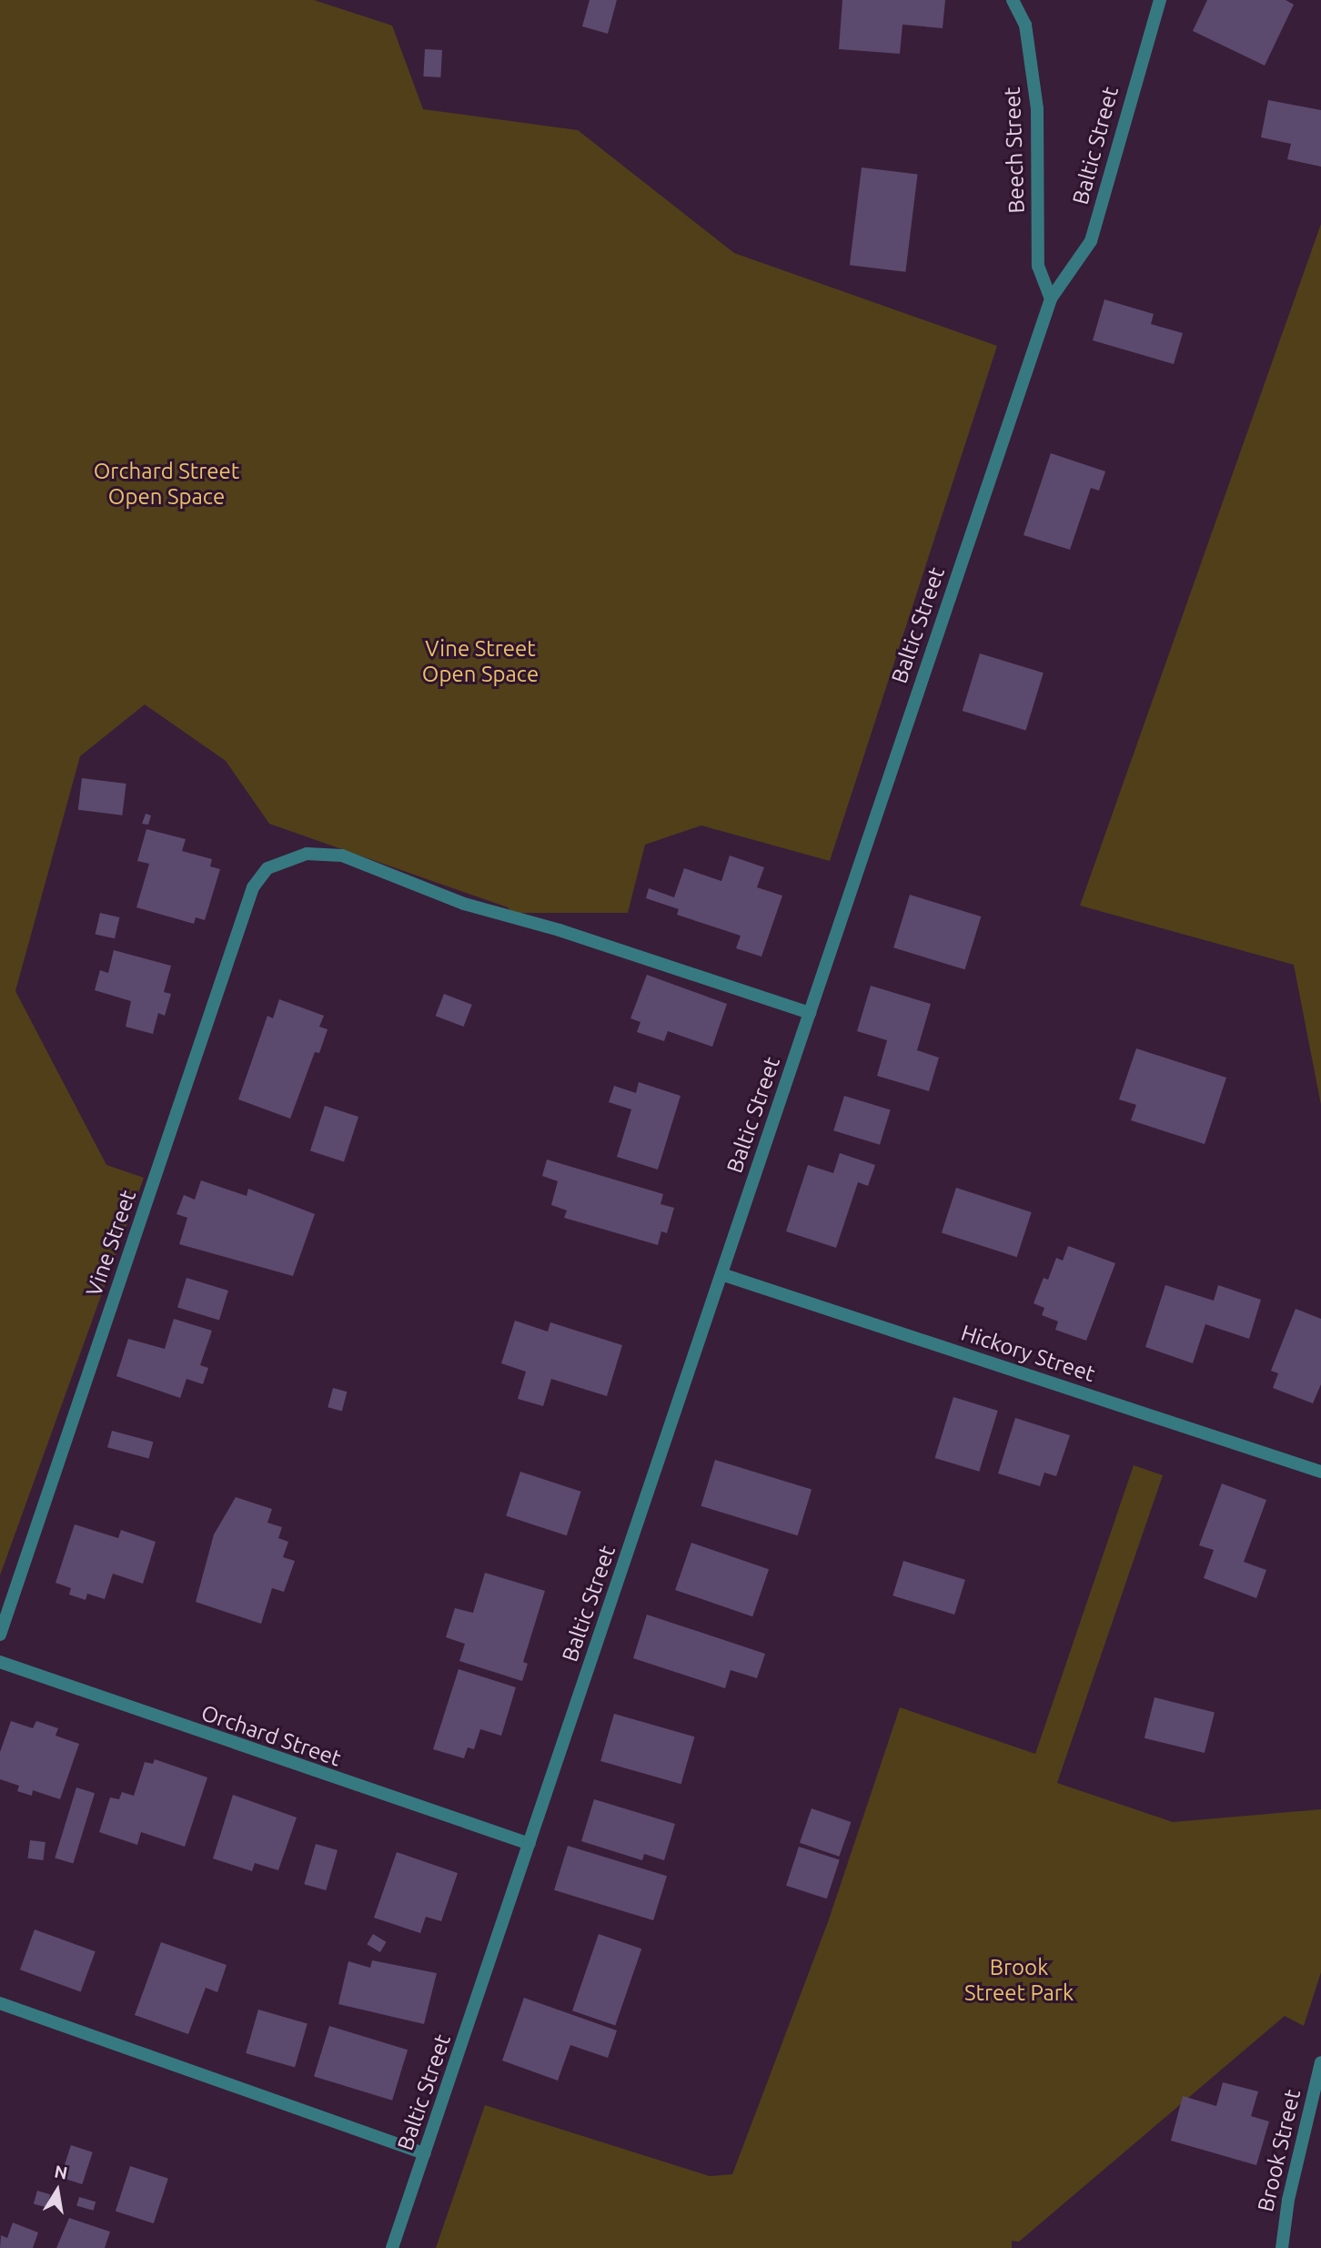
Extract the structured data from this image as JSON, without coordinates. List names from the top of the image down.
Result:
{
  "streets": {
    "street": [
      "Baltic Street",
      "Beech Street",
      "Vine Street",
      "Hickory Street",
      "Orchard Street",
      "Brook Street"
    ]
  },
  "crossings": [
    ["Baltic Street", "Beech Street"],
    ["Baltic Street", "Vine Street"],
    ["Baltic Street", "Hickory Street"],
    ["Baltic Street", "Orchard Street"]
  ],
  "parks": ["Orchard Street Open Space", "Vine Street Open Space", "Brook Street Park"],
  "north": "top"
}
